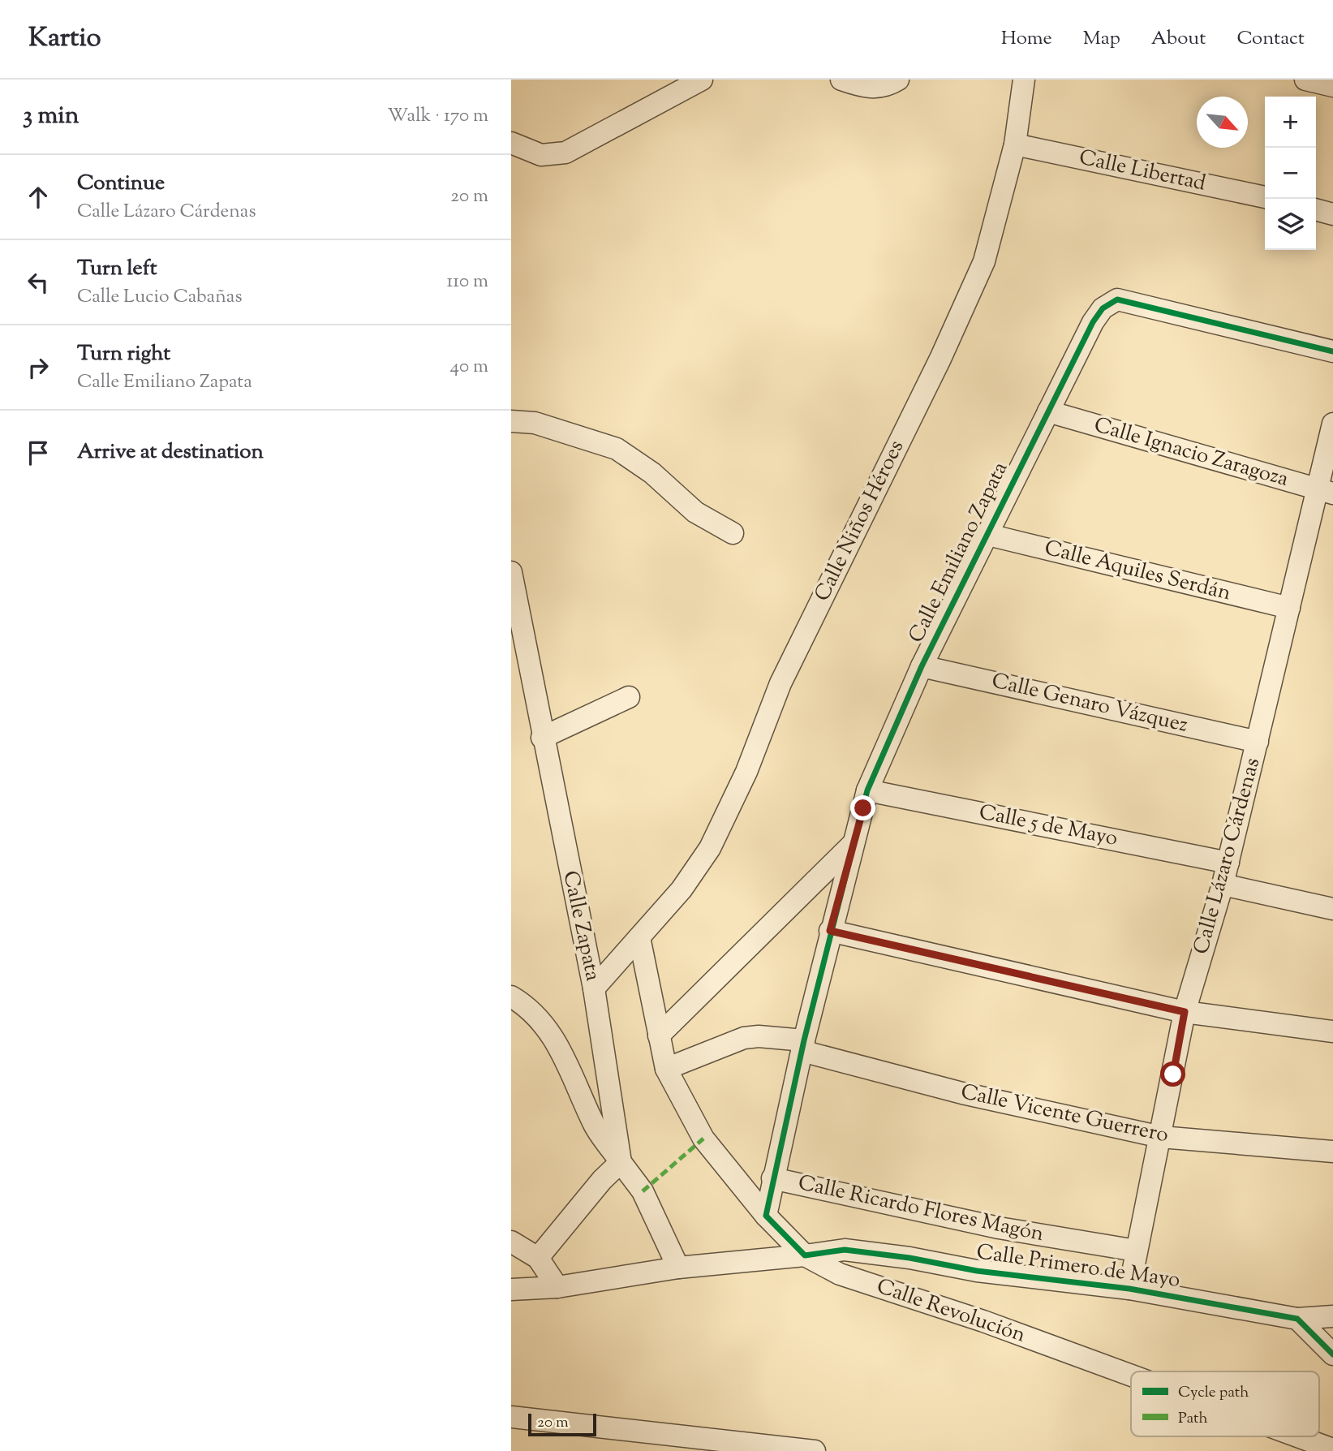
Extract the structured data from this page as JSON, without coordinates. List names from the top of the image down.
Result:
{
  "streets": {
    "street": [
      "Calle Libertad",
      "Calle Ignacio Zaragoza",
      "Calle Niños Héroes",
      "Calle Emiliano Zapata",
      "Calle Aquiles Serdán",
      "Calle Genaro Vázquez",
      "Calle 5 de Mayo",
      "Calle Lázaro Cárdenas",
      "Calle Zapata",
      "Calle Vicente Guerrero",
      "Calle Ricardo Flores Magón",
      "Calle Primero de Mayo",
      "Calle Revolución"
    ]
  },
  "crossings": [
    ["Calle Libertad", "Calle Niños Héroes"],
    ["Calle Ignacio Zaragoza", "Calle Emiliano Zapata"],
    ["Calle Ignacio Zaragoza", "Calle Lázaro Cárdenas"],
    ["Calle Niños Héroes", "Calle Zapata"],
    ["Calle Emiliano Zapata", "Calle Aquiles Serdán"],
    ["Calle Emiliano Zapata", "Calle Genaro Vázquez"],
    ["Calle Emiliano Zapata", "Calle 5 de Mayo"],
    ["Calle Emiliano Zapata", "Calle Vicente Guerrero"],
    ["Calle Emiliano Zapata", "Calle Ricardo Flores Magón"],
    ["Calle Aquiles Serdán", "Calle Lázaro Cárdenas"],
    ["Calle Genaro Vázquez", "Calle Lázaro Cárdenas"],
    ["Calle 5 de Mayo", "Calle Lázaro Cárdenas"],
    ["Calle Lázaro Cárdenas", "Calle Vicente Guerrero"],
    ["Calle Lázaro Cárdenas", "Calle Ricardo Flores Magón"],
    ["Calle Lázaro Cárdenas", "Calle Primero de Mayo"],
    ["Calle Primero de Mayo", "Calle Revolución"]
  ],
  "legend": ["Cycle path", "Path"],
  "scale_bar": "20 m",
  "north": "bottom right",
  "page": {
    "header": "Kartio",
    "nav": [
      "Home",
      "Map",
      "About",
      "Contact"
    ],
    "heading": ["3 min", "Walk · 170 m"],
    "map_buttons": ["+", "−"],
    "list": [
      ["Continue", "Calle Lázaro Cárdenas", "20 m"],
      ["Turn left", "Calle Lucio Cabañas", "110 m"],
      ["Turn right", "Calle Emiliano Zapata", "40 m"],
      "Arrive at destination"
    ],
    "scale": "20 m"
  }
}
